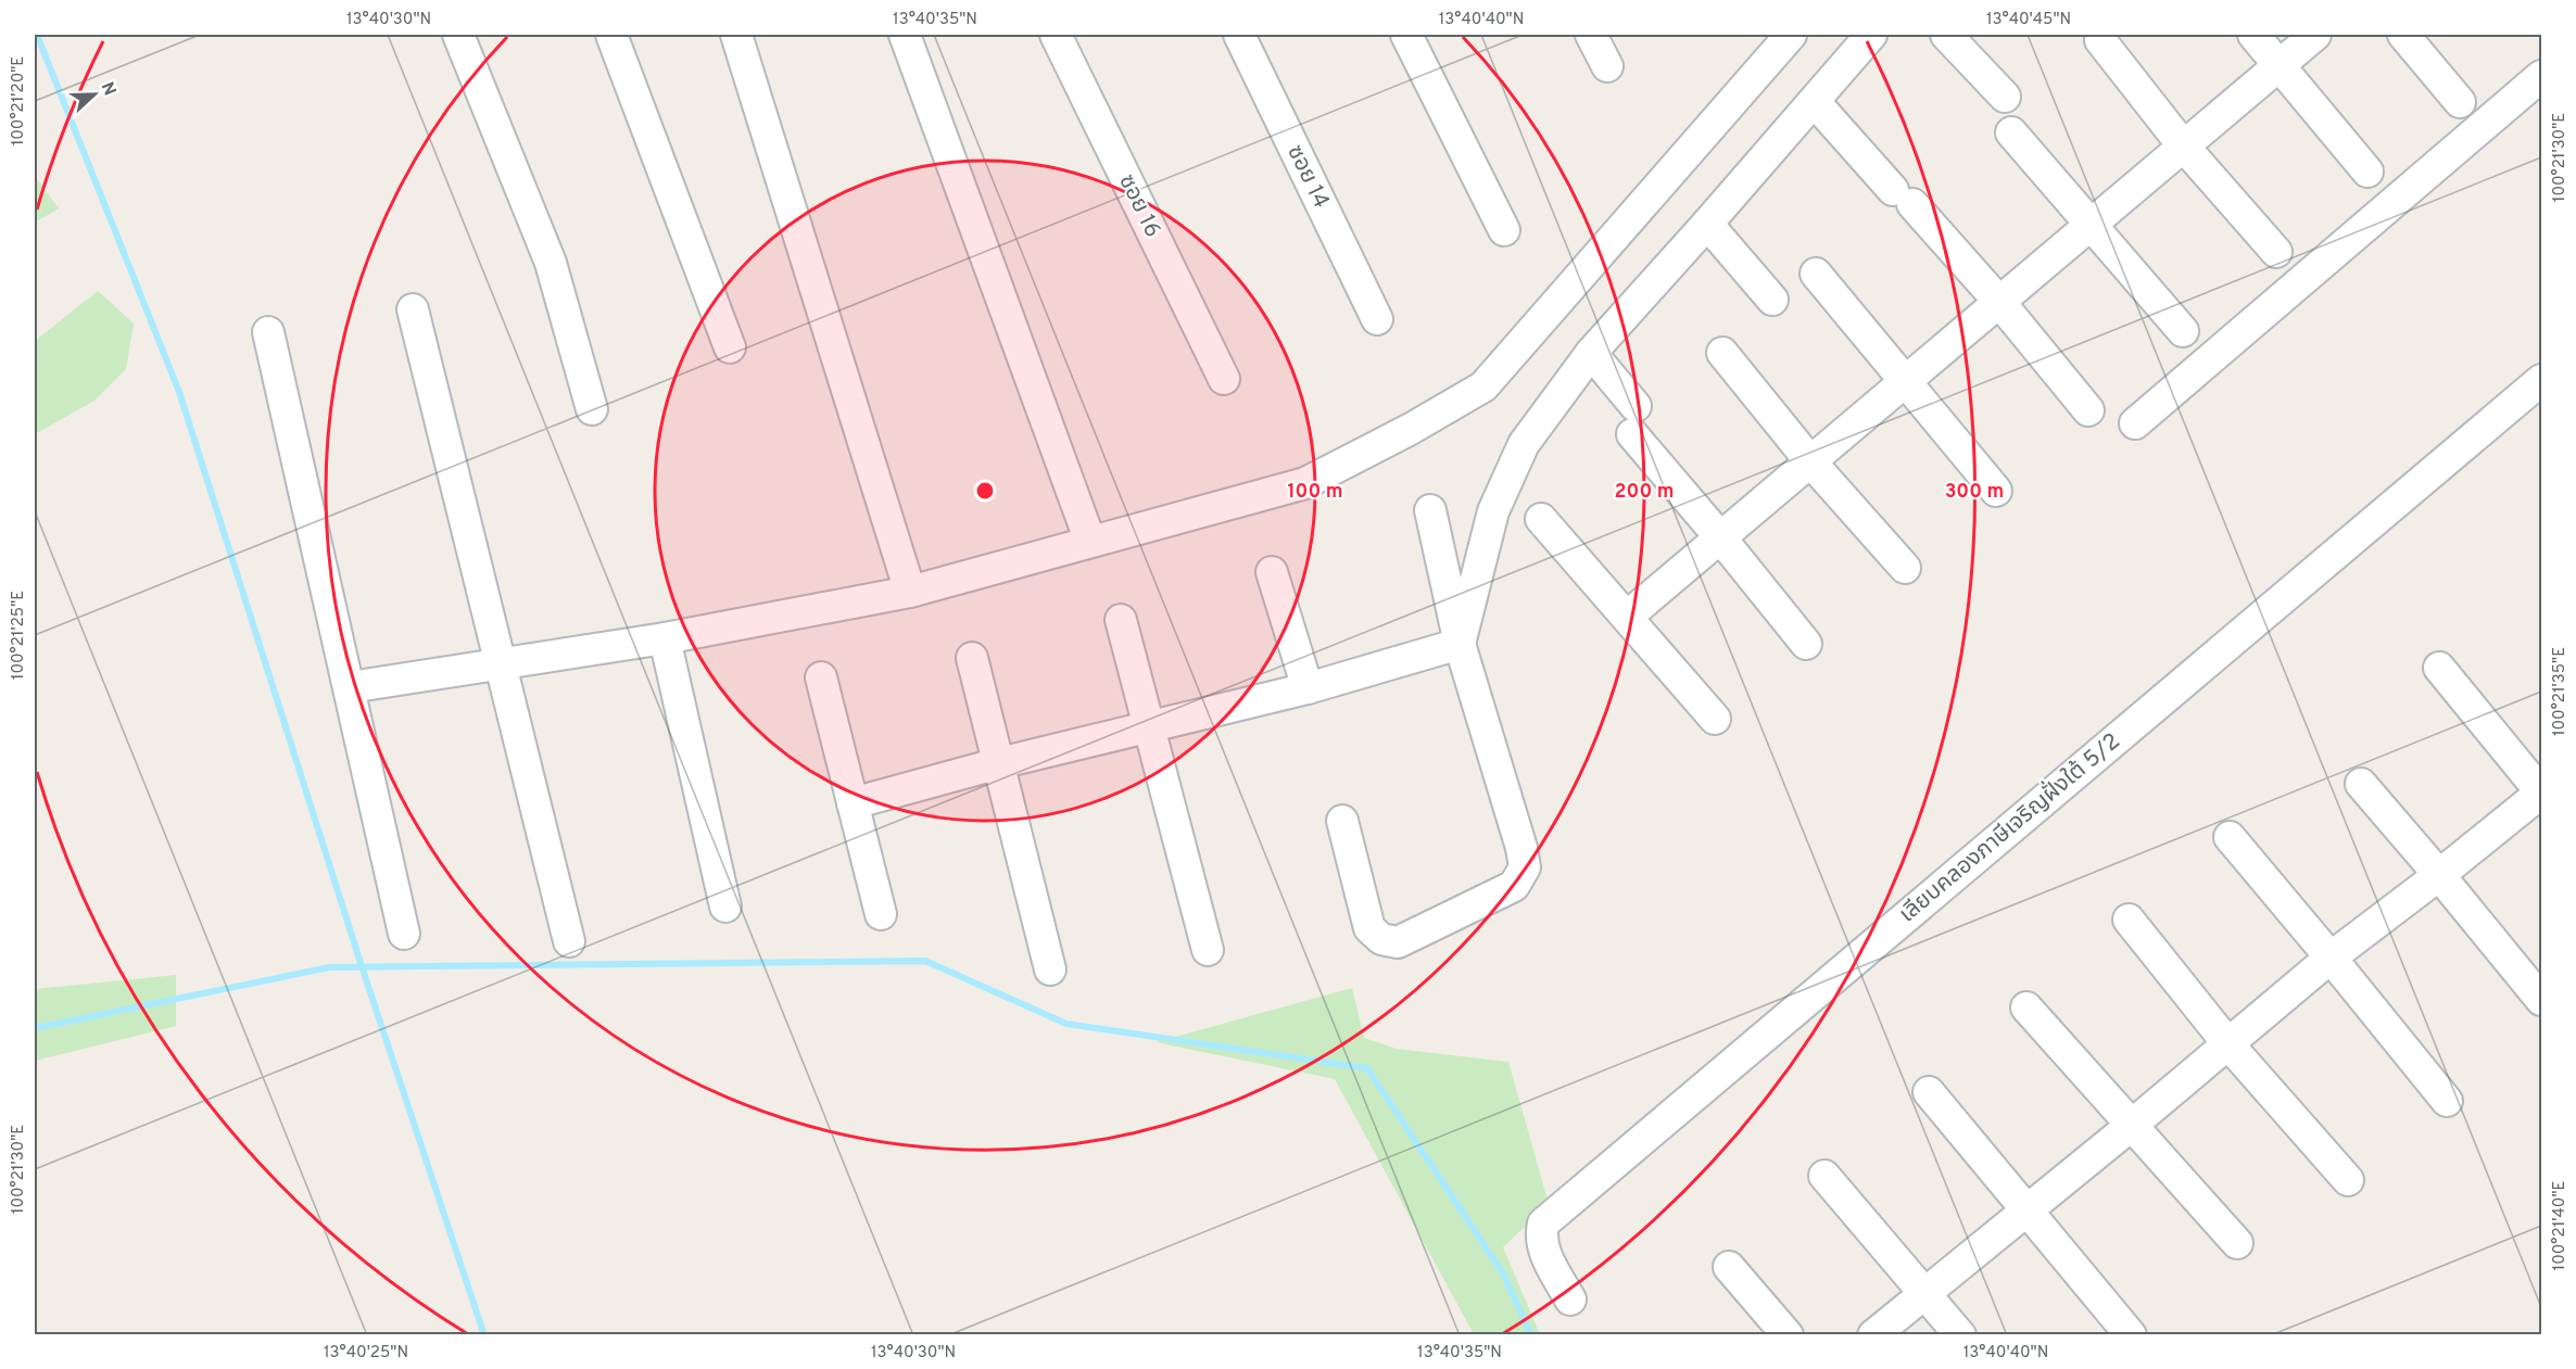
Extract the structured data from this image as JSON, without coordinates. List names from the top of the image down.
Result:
{
  "streets": {
    "street": ["ซอย 14", "ซอย 16", "เลียบคลองภาษีเจริญฝั่งใต้ 5/2"]
  },
  "north": "right",
  "coordinates": [
    "13°40'30\"N",
    "13°40'35\"N",
    "13°40'40\"N",
    "13°40'45\"N",
    "100°21'20\"E",
    "100°21'30\"E",
    "100°21'25\"E",
    "100°21'35\"E",
    "100°21'40\"E",
    "13°40'25\"N"
  ],
  "rings": ["100 m", "200 m", "300 m"]
}
